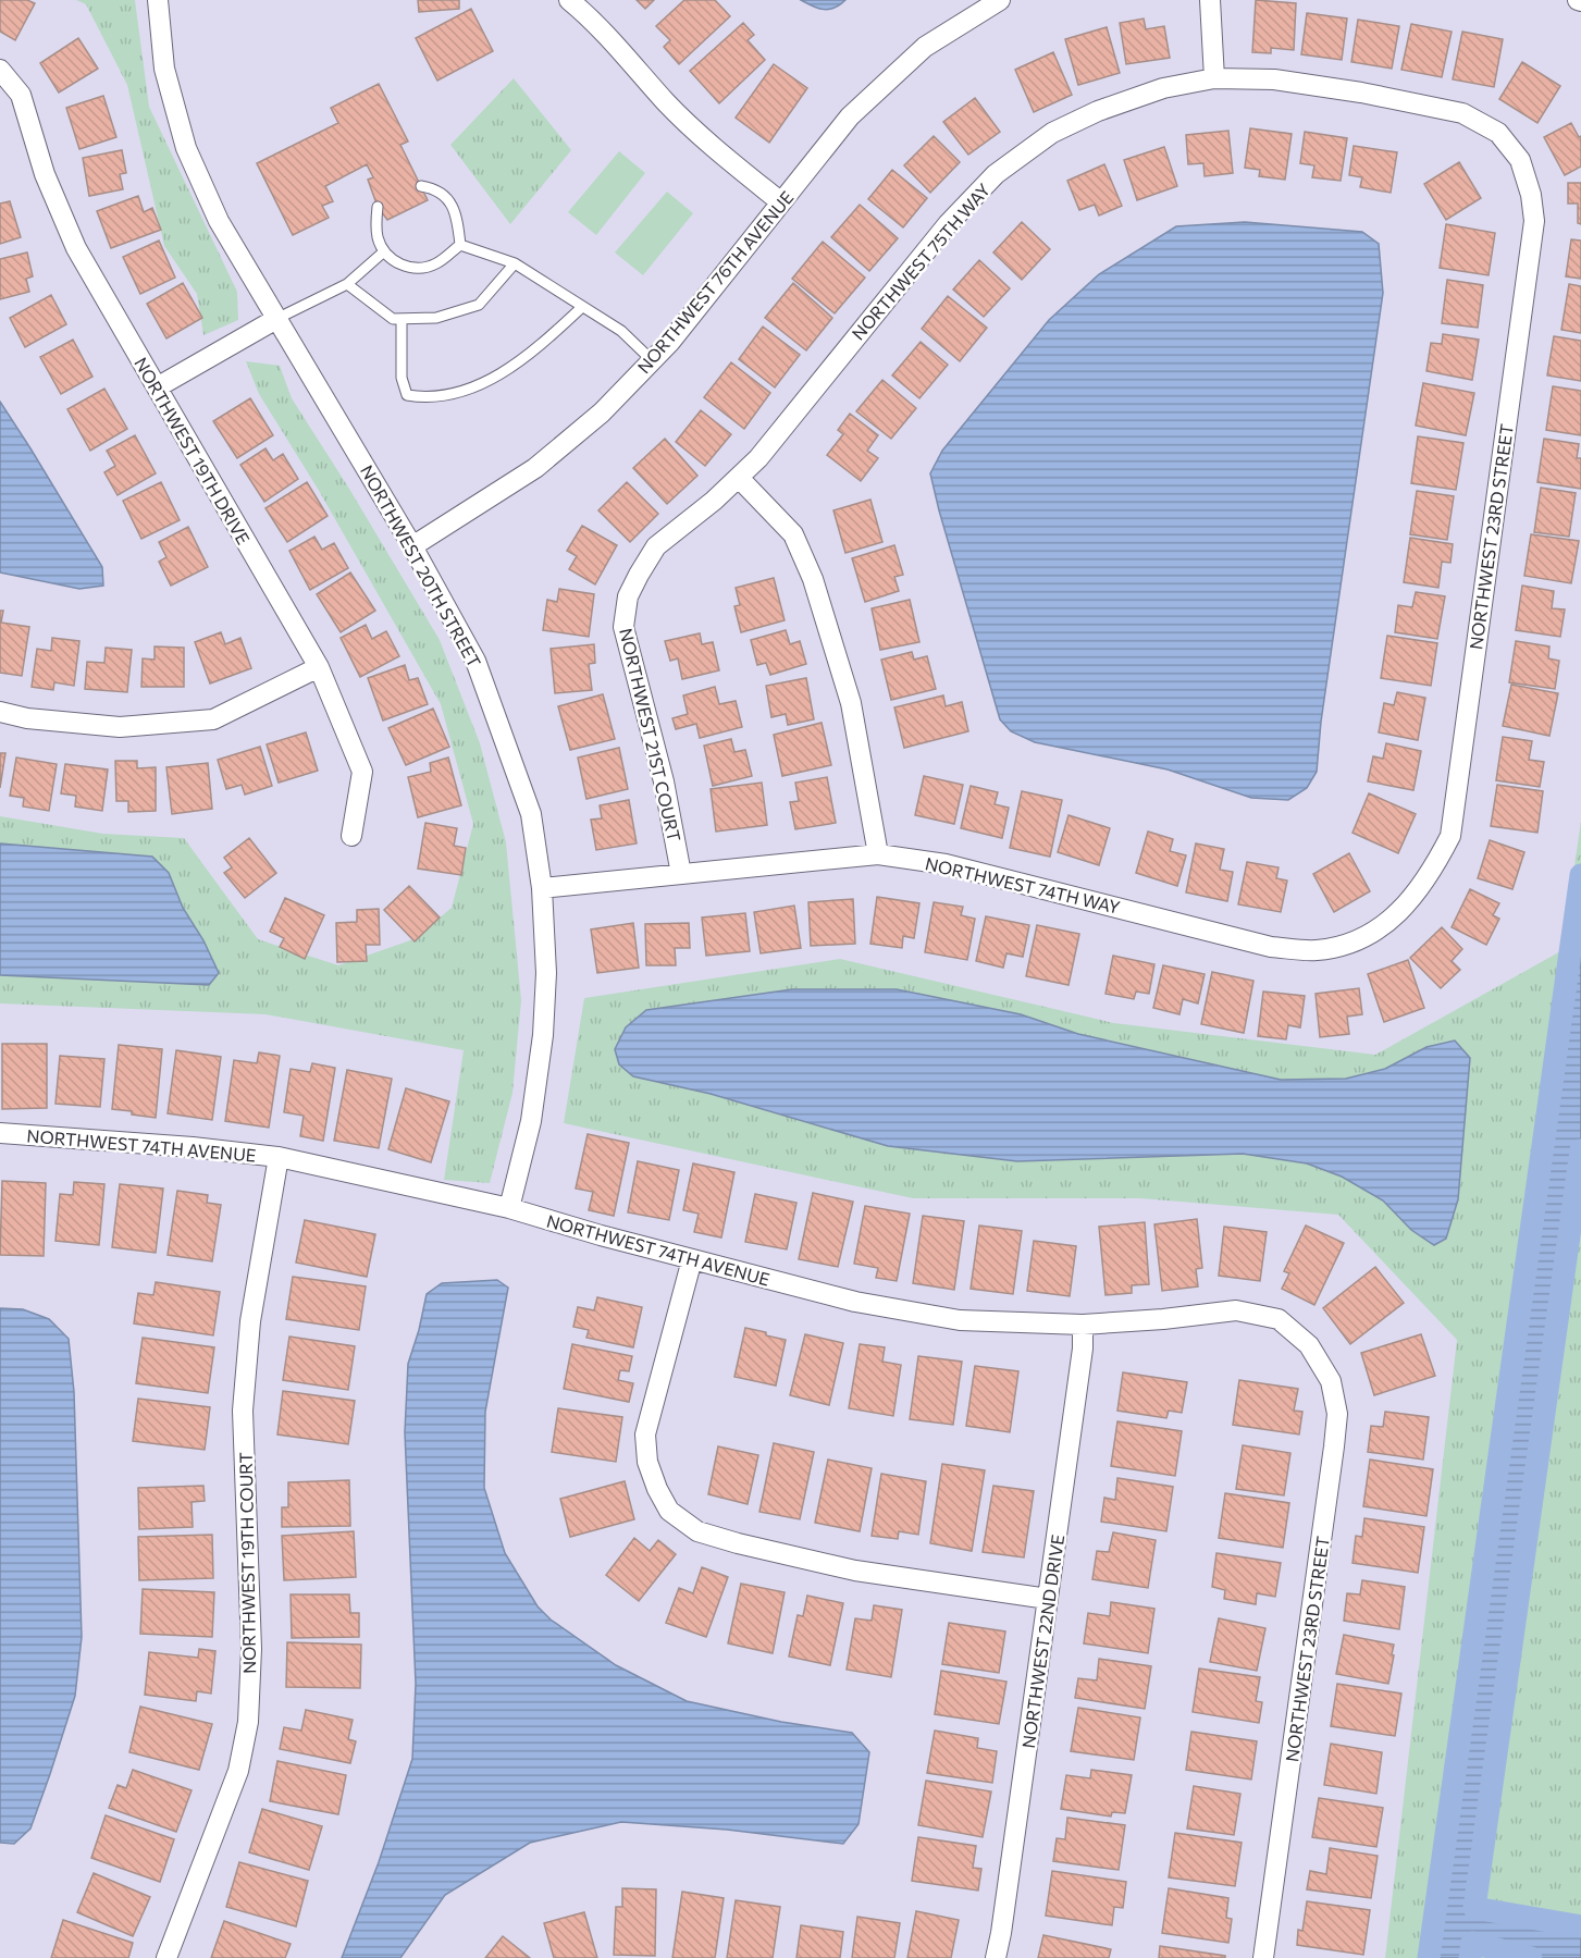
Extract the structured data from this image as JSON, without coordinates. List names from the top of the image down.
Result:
{
  "streets": {
    "street": [
      "NORTHWEST 75TH WAY",
      "NORTHWEST 76TH AVENUE",
      "NORTHWEST 19TH DRIVE",
      "NORTHWEST 23RD STREET",
      "NORTHWEST 20TH STREET",
      "NORTHWEST 21ST COURT",
      "NORTHWEST 74TH WAY",
      "NORTHWEST 74TH AVENUE",
      "NORTHWEST 19TH COURT",
      "NORTHWEST 22ND DRIVE"
    ]
  },
  "crossings": [
    ["NORTHWEST 75TH WAY", "NORTHWEST 23RD STREET"],
    ["NORTHWEST 75TH WAY", "NORTHWEST 21ST COURT"],
    ["NORTHWEST 76TH AVENUE", "NORTHWEST 20TH STREET"],
    ["NORTHWEST 23RD STREET", "NORTHWEST 74TH WAY"],
    ["NORTHWEST 23RD STREET", "NORTHWEST 74TH AVENUE"],
    ["NORTHWEST 20TH STREET", "NORTHWEST 74TH WAY"],
    ["NORTHWEST 20TH STREET", "NORTHWEST 74TH AVENUE"],
    ["NORTHWEST 21ST COURT", "NORTHWEST 74TH WAY"],
    ["NORTHWEST 74TH AVENUE", "NORTHWEST 19TH COURT"],
    ["NORTHWEST 74TH AVENUE", "NORTHWEST 22ND DRIVE"]
  ]
}
